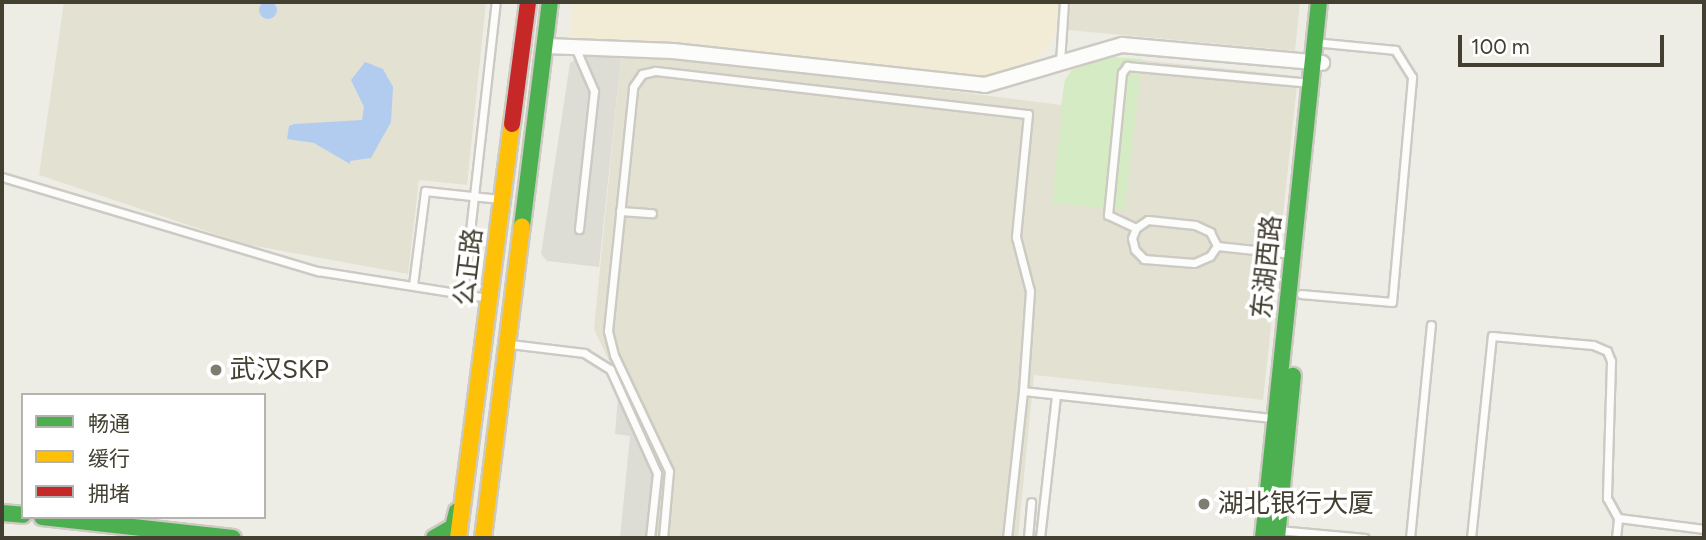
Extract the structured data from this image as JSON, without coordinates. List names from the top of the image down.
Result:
{
  "streets": {
    "main road": ["公正路", "东湖西路"]
  },
  "places": ["武汉SKP", "湖北银行大厦"],
  "legend": ["畅通", "缓行", "拥堵"],
  "scale_bar": "100 m"
}
